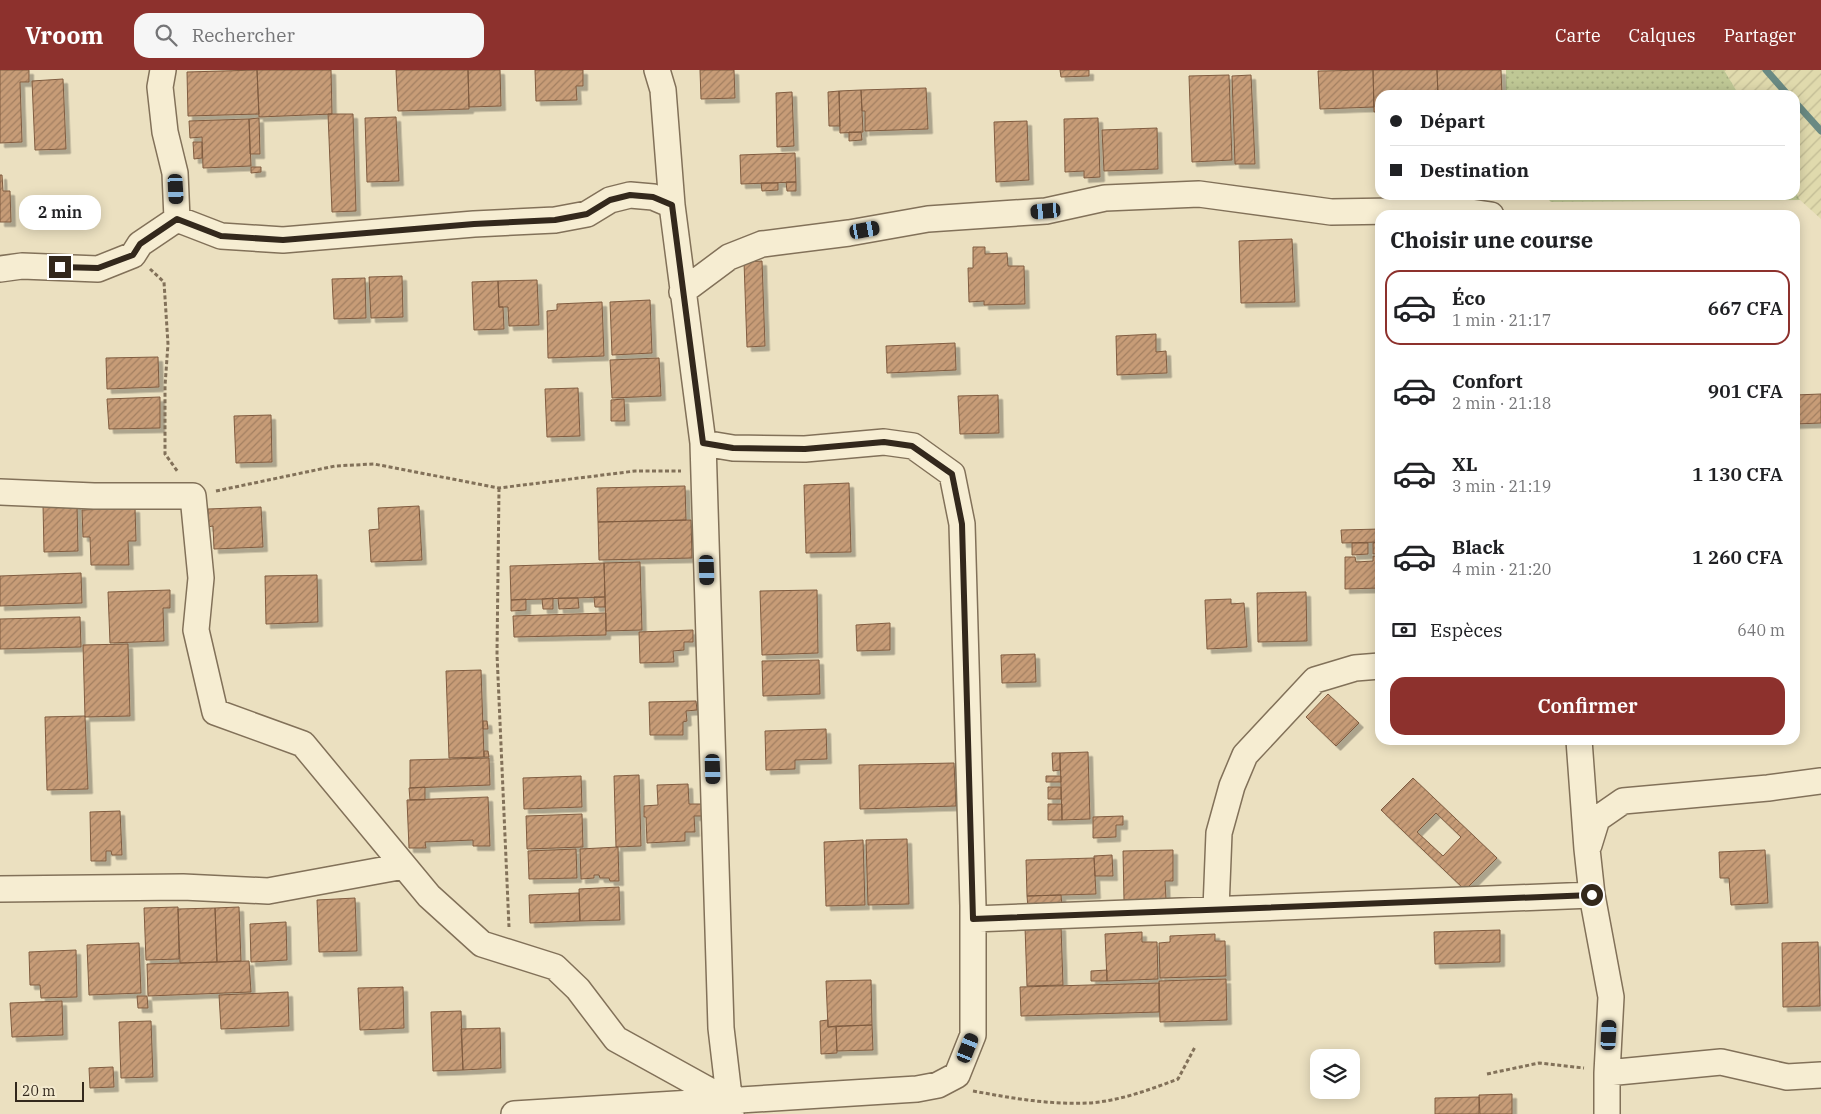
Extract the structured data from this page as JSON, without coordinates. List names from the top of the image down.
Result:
{
  "scale_bar": "20 m",
  "page": {
    "header": "Vroom",
    "search": "Rechercher",
    "nav": ["Carte", "Calques", "Partager"],
    "banner": ["Départ", "Destination"],
    "bubble": "2 min",
    "heading": "Choisir une course",
    "list": [
      {
        "name": "Éco",
        "note": "1 min · 21:17",
        "value": "667 CFA"
      },
      {
        "name": "Confort",
        "note": "2 min · 21:18",
        "value": "901 CFA"
      },
      {
        "name": "XL",
        "note": "3 min · 21:19",
        "value": "1 130 CFA"
      },
      {
        "name": "Black",
        "note": "4 min · 21:20",
        "value": "1 260 CFA"
      }
    ],
    "pay": ["Espèces", "640 m"],
    "buttons": "Confirmer",
    "scale": "20 m"
  }
}
